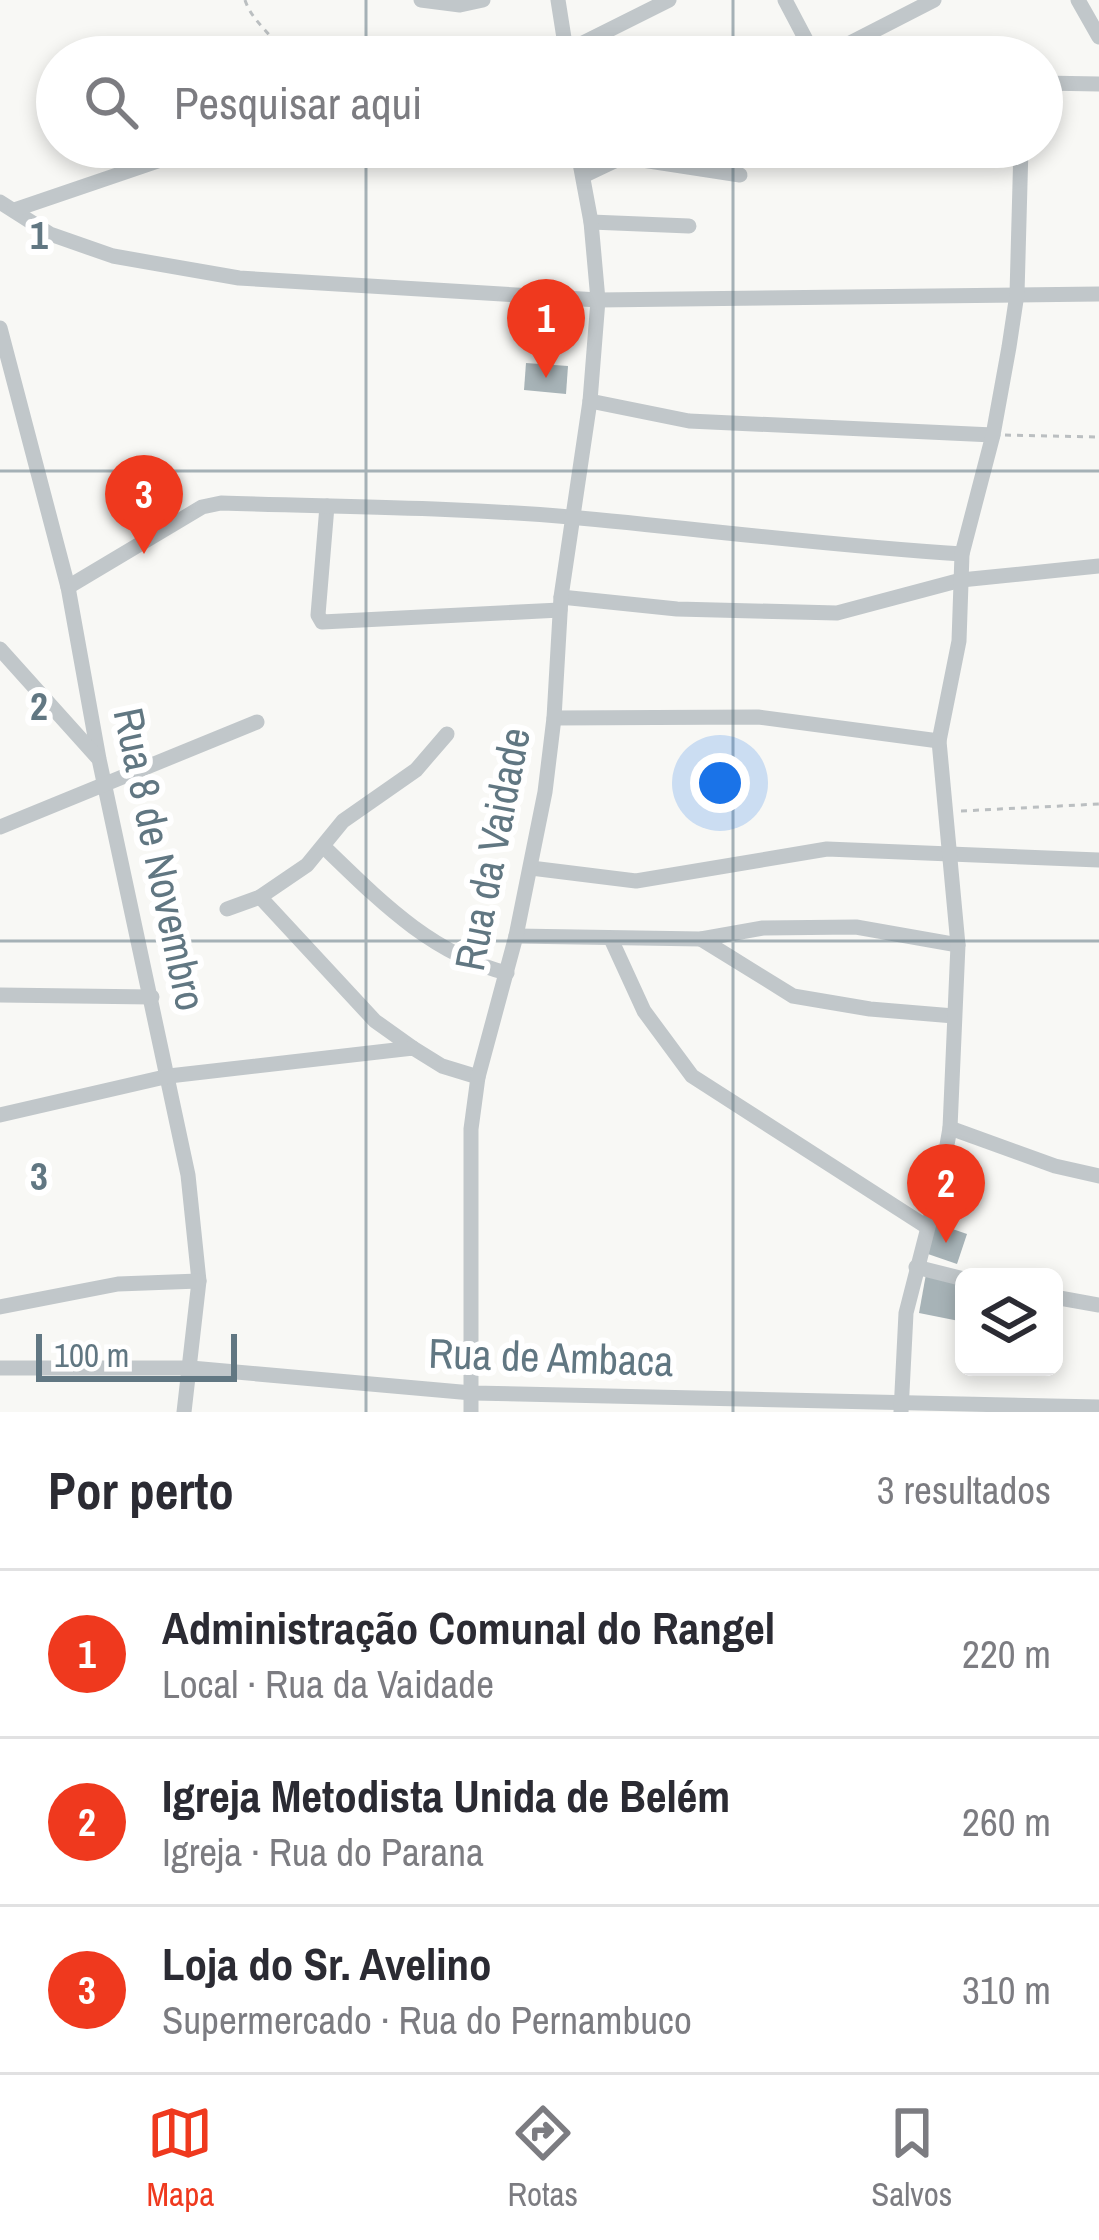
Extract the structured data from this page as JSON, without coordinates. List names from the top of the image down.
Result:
{
  "streets": {
    "street": ["Rua da Vaidade", "Rua 8 de Novembro", "Rua de Ambaca"]
  },
  "crossings": [
    ["Rua da Vaidade", "Rua de Ambaca"],
    ["Rua 8 de Novembro", "Rua de Ambaca"]
  ],
  "scale_bar": "100 m",
  "page": {
    "search": "Pesquisar aqui",
    "pins": ["1", "3", "2"],
    "scale": "100 m",
    "heading": ["Por perto", "3 resultados"],
    "list": [
      {
        "mark": "1",
        "name": "Administração Comunal do Rangel",
        "note": "Local · Rua da Vaidade",
        "value": "220 m"
      },
      {
        "mark": "2",
        "name": "Igreja Metodista Unida de Belém",
        "note": "Igreja · Rua do Parana",
        "value": "260 m"
      },
      {
        "mark": "3",
        "name": "Loja do Sr. Avelino",
        "note": "Supermercado · Rua do Pernambuco",
        "value": "310 m"
      }
    ],
    "nav": ["Mapa", "Rotas", "Salvos"]
  },
  "grid": {
    "rows": ["1", "2", "3"]
  }
}
